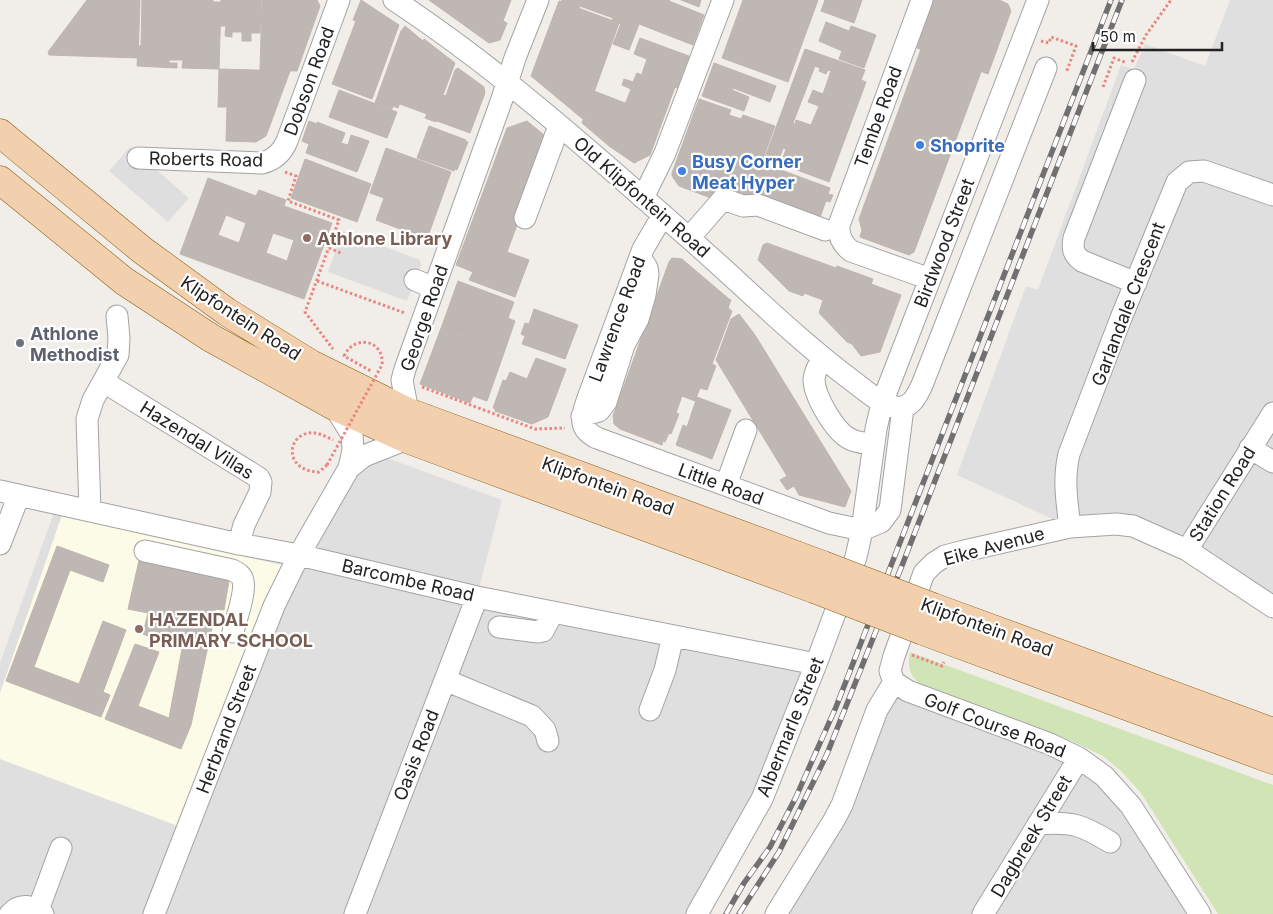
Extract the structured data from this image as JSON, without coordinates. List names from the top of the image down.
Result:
{
  "streets": {
    "main road": ["Klipfontein Road"],
    "street": [
      "Dobson Road",
      "Tembe Road",
      "Roberts Road",
      "Old Klipfontein Road",
      "Birdwood Street",
      "Garlandale Crescent",
      "George Road",
      "Lawrence Road",
      "Hazendal Villas",
      "Little Road",
      "Station Road",
      "Eike Avenue",
      "Barcombe Road",
      "Golf Course Road",
      "Albermarle Street",
      "Herbrand Street",
      "Oasis Road",
      "Dagbreek Street"
    ]
  },
  "crossings": [
    ["Dobson Road", "Roberts Road"],
    ["Old Klipfontein Road", "Birdwood Street"],
    ["Old Klipfontein Road", "George Road"],
    ["Old Klipfontein Road", "Lawrence Road"],
    ["Garlandale Crescent", "Eike Avenue"],
    ["Klipfontein Road", "George Road"],
    ["Klipfontein Road", "Herbrand Street"],
    ["Lawrence Road", "Little Road"],
    ["Hazendal Villas", "Barcombe Road"],
    ["Little Road", "Albermarle Street"],
    ["Station Road", "Eike Avenue"],
    ["Eike Avenue", "Golf Course Road"],
    ["Barcombe Road", "Albermarle Street"],
    ["Barcombe Road", "Herbrand Street"],
    ["Barcombe Road", "Oasis Road"],
    ["Golf Course Road", "Dagbreek Street"]
  ],
  "places": [
    "Shoprite",
    "Busy Corner Meat Hyper",
    "Athlone Library",
    "Athlone Methodist",
    "HAZENDAL PRIMARY SCHOOL"
  ],
  "scale_bar": "50 m"
}
